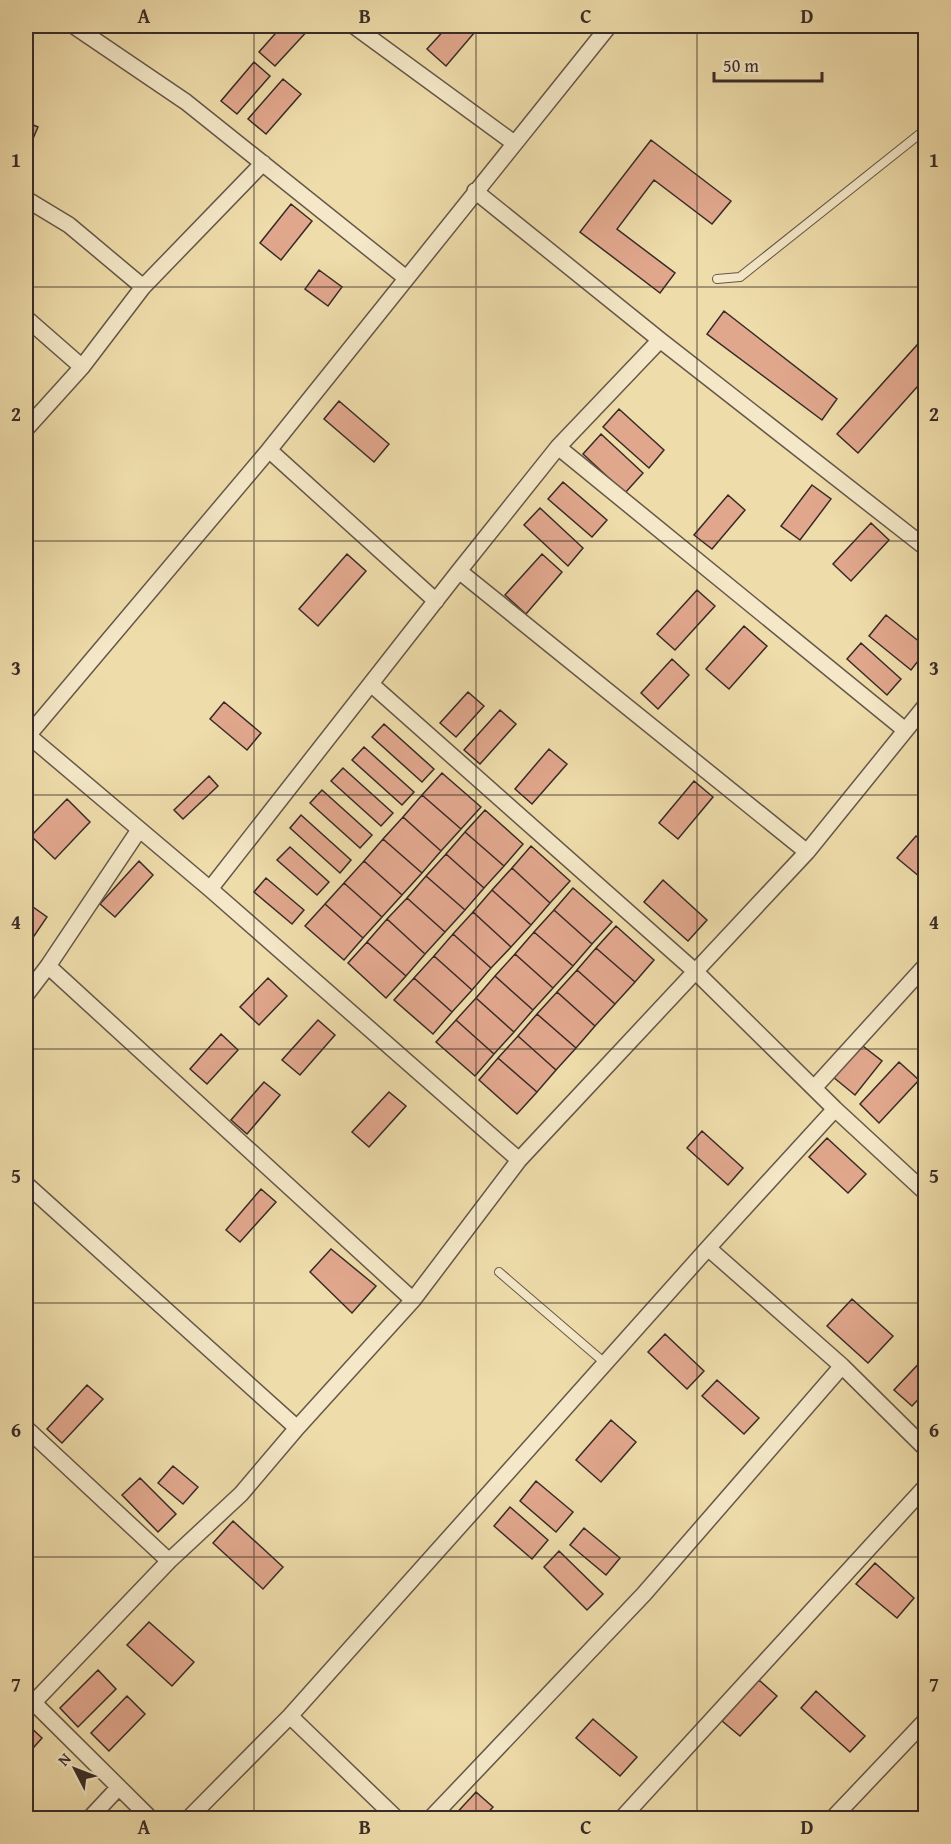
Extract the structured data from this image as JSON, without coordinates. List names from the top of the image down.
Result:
{
  "scale_bar": "50 m",
  "north": "top left",
  "grid": {
    "columns": [
      "A",
      "B",
      "C",
      "D"
    ],
    "rows": [
      "1",
      "2",
      "3",
      "4",
      "5",
      "6",
      "7"
    ]
  }
}
